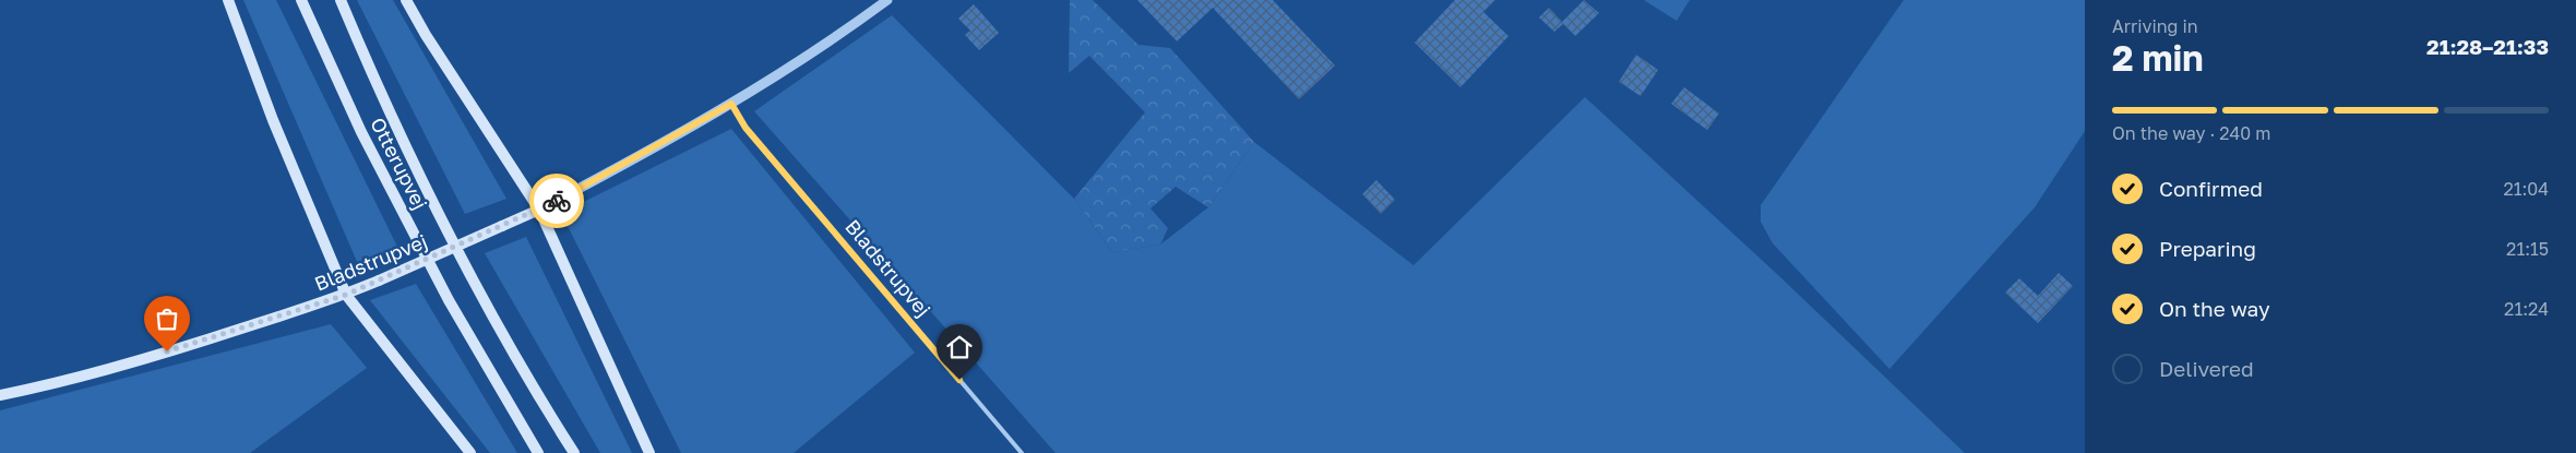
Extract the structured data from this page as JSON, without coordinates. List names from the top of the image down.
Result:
{
  "streets": {
    "main road": ["Otterupvej", "Bladstrupvej"]
  },
  "page": {
    "heading": ["2 min", "Arriving in", "21:28–21:33"],
    "bar": "On the way · 240 m",
    "list": [
      ["Confirmed", "21:04"],
      ["Preparing", "21:15"],
      ["On the way", "21:24"],
      "Delivered"
    ]
  }
}
